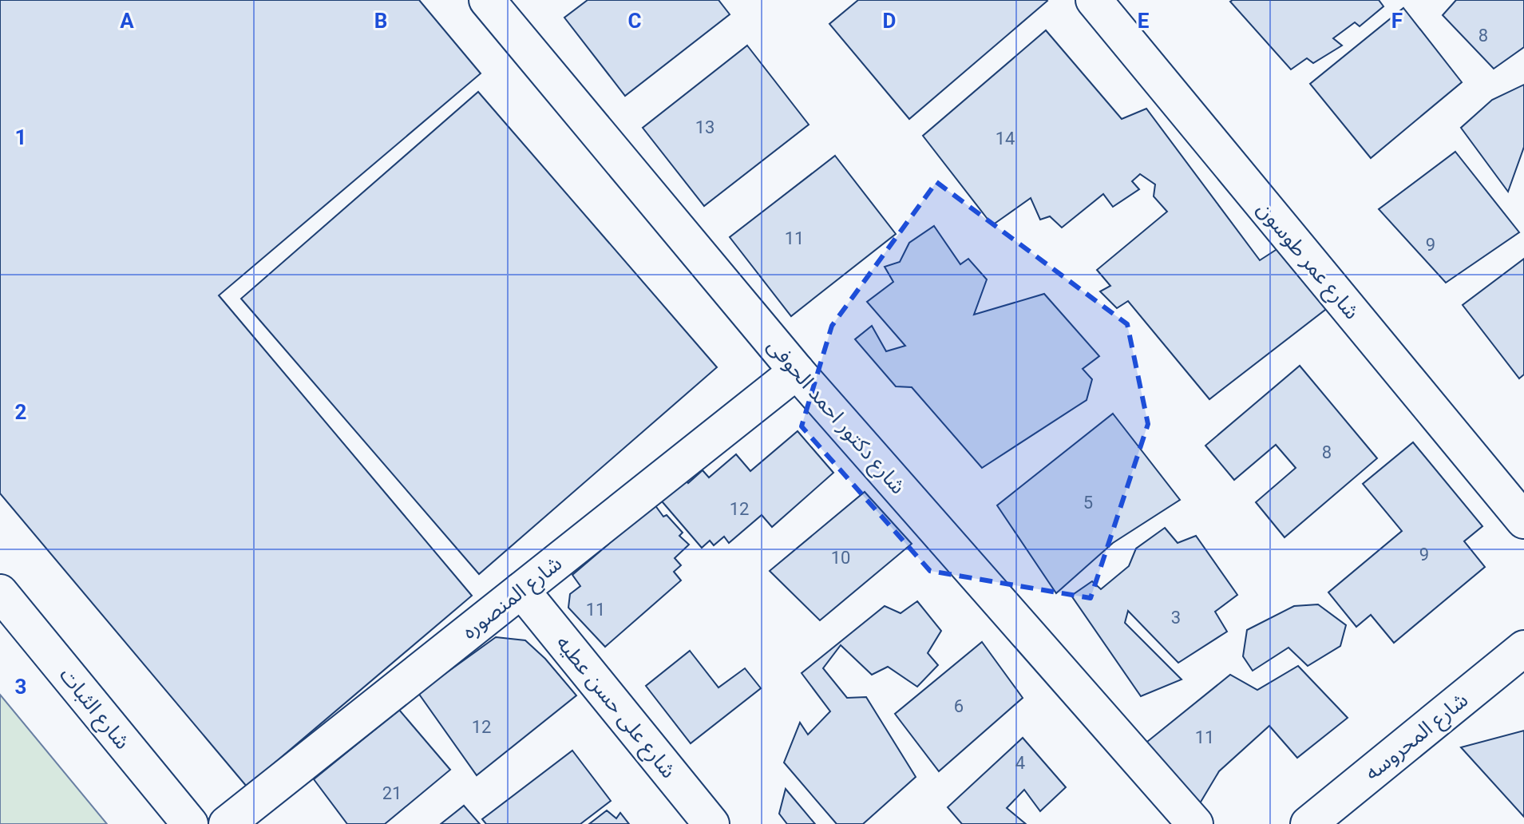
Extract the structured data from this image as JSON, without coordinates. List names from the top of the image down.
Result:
{
  "streets": {
    "street": [
      "شارع عمر طوسون",
      "شارع دكتور احمد الحوفى",
      "شارع المنصوره",
      "شارع على حسن عطيه",
      "شارع الثبات",
      "شارع المحروسه"
    ]
  },
  "crossings": [
    ["شارع دكتور احمد الحوفى", "شارع المنصوره"],
    ["شارع المنصوره", "شارع على حسن عطيه"]
  ],
  "house_numbers": [
    "8",
    "13",
    "14",
    "11",
    "9",
    "8",
    "5",
    "12",
    "9",
    "10",
    "11",
    "3",
    "6",
    "12",
    "11",
    "4",
    "21"
  ],
  "grid": {
    "columns": [
      "A",
      "B",
      "C",
      "D",
      "E",
      "F"
    ],
    "rows": ["1", "2", "3"]
  }
}
